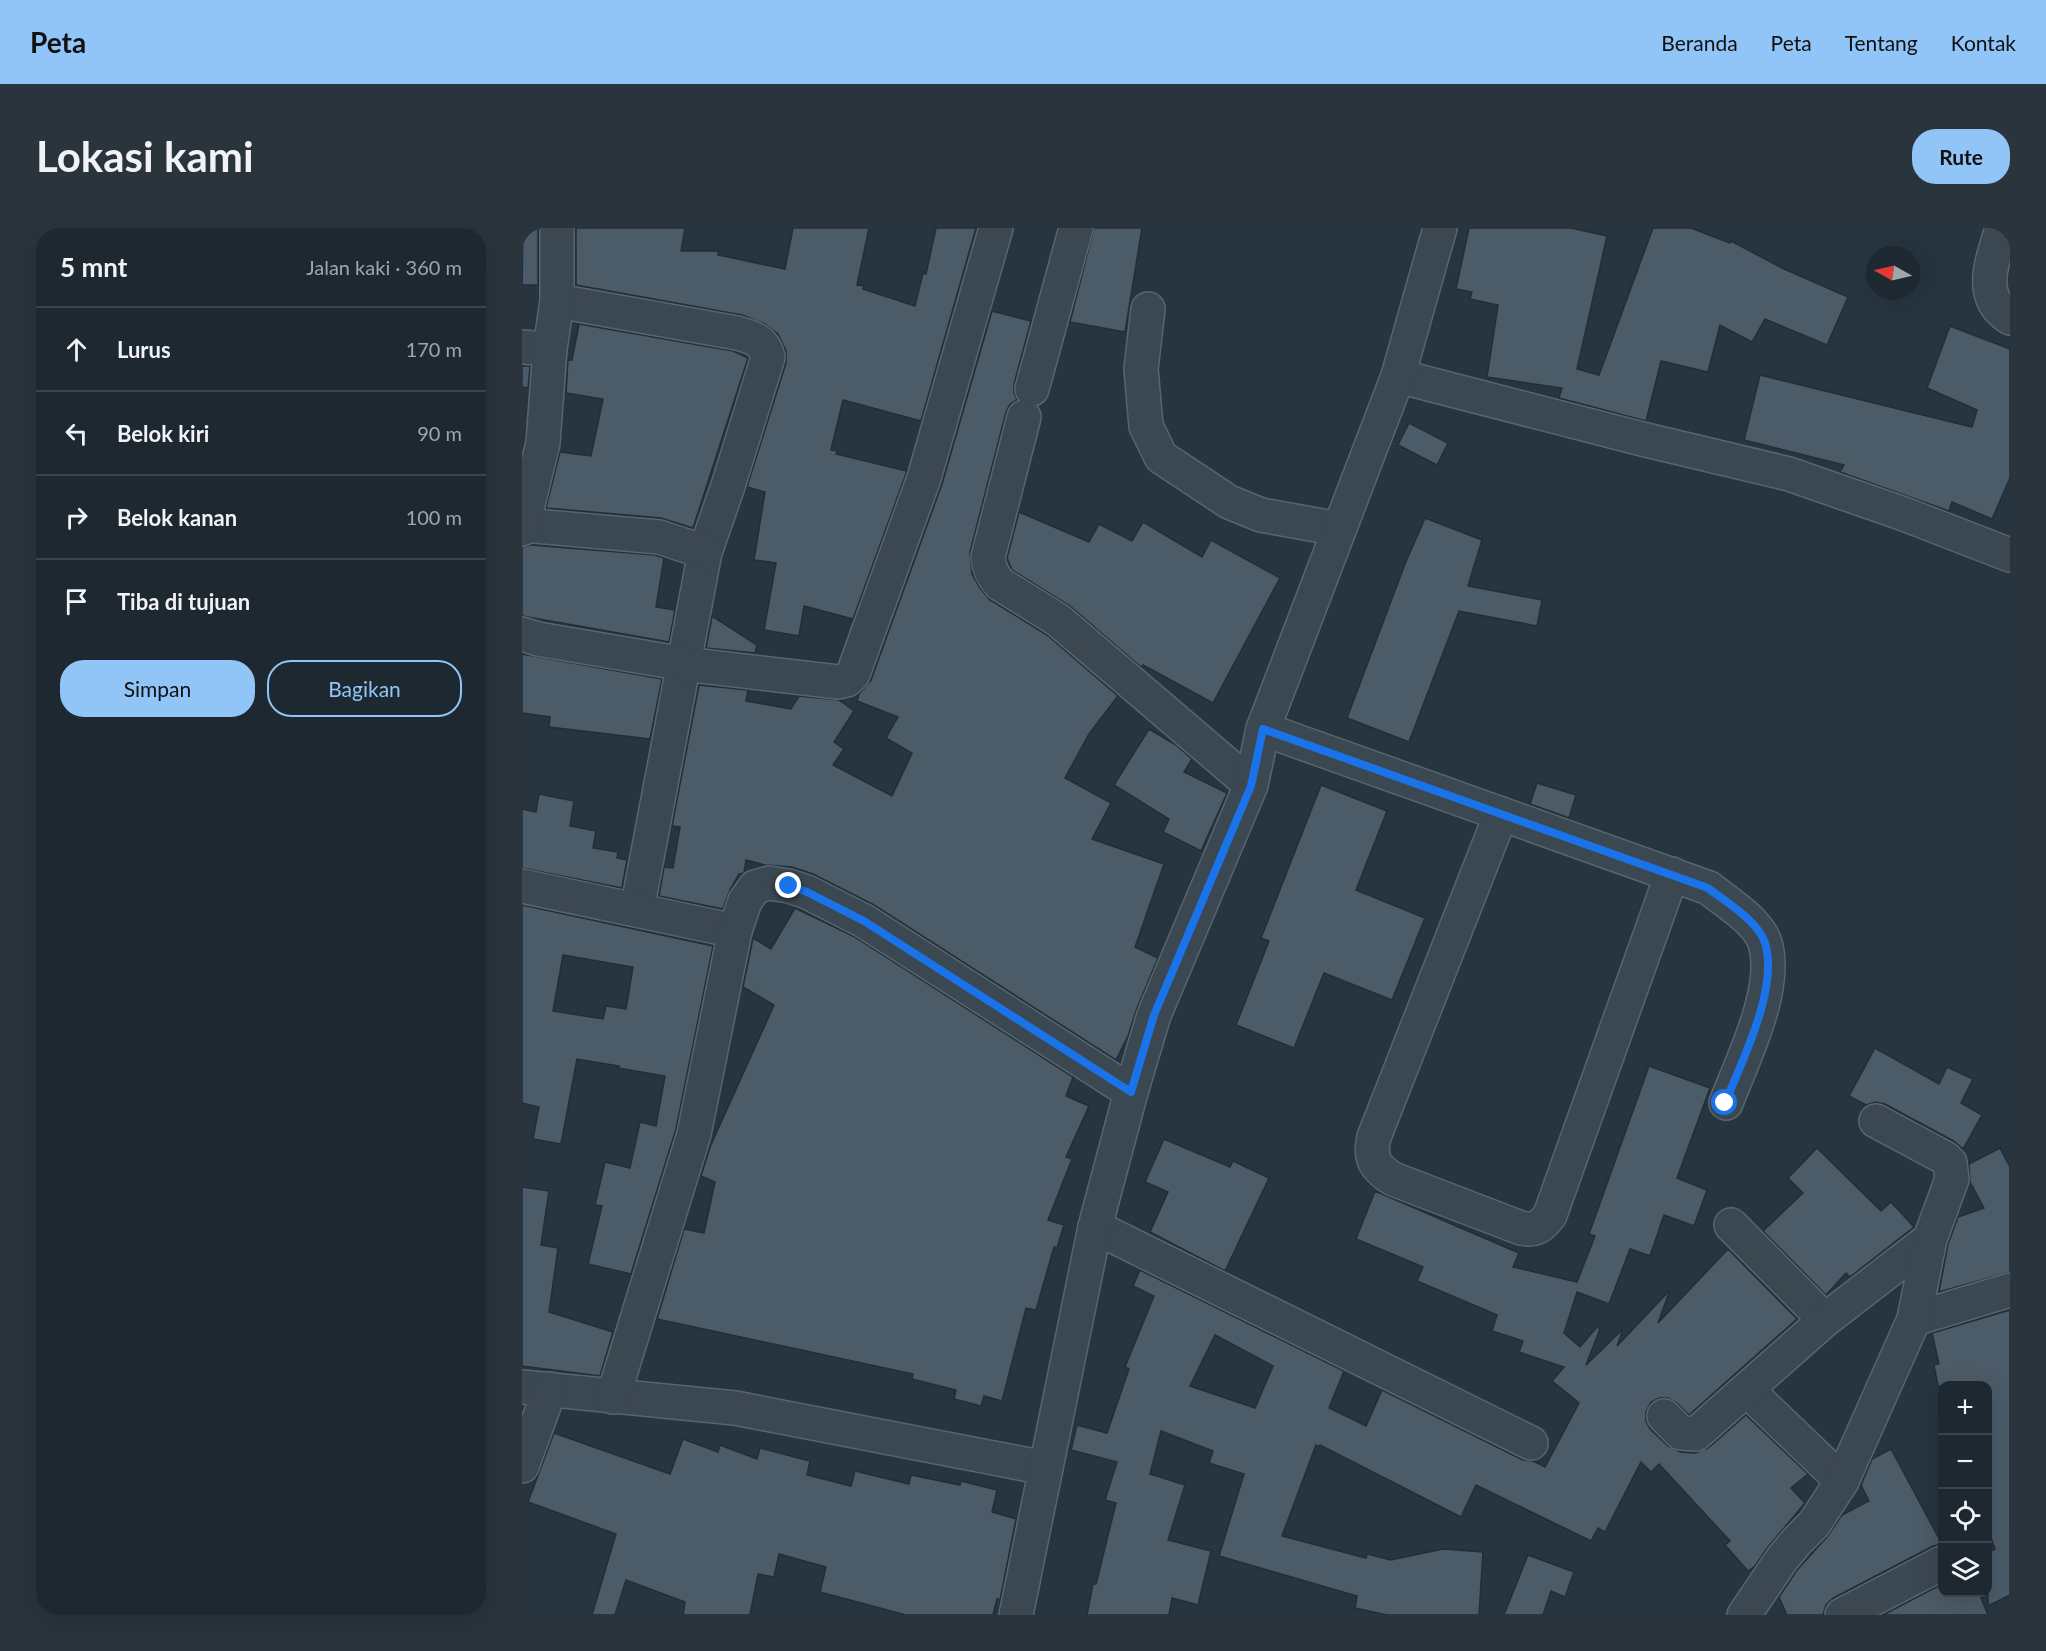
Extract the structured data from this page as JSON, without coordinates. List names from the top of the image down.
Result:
{
  "north": "left",
  "page": {
    "header": "Peta",
    "nav": [
      "Beranda",
      "Peta",
      "Tentang",
      "Kontak"
    ],
    "buttons": [
      "Rute",
      ["Simpan", "Bagikan"]
    ],
    "title": "Lokasi kami",
    "heading": ["5 mnt", "Jalan kaki · 360 m"],
    "list": [
      ["Lurus", "170 m"],
      ["Belok kiri", "90 m"],
      ["Belok kanan", "100 m"],
      "Tiba di tujuan"
    ],
    "map_buttons": ["+", "−"]
  }
}
